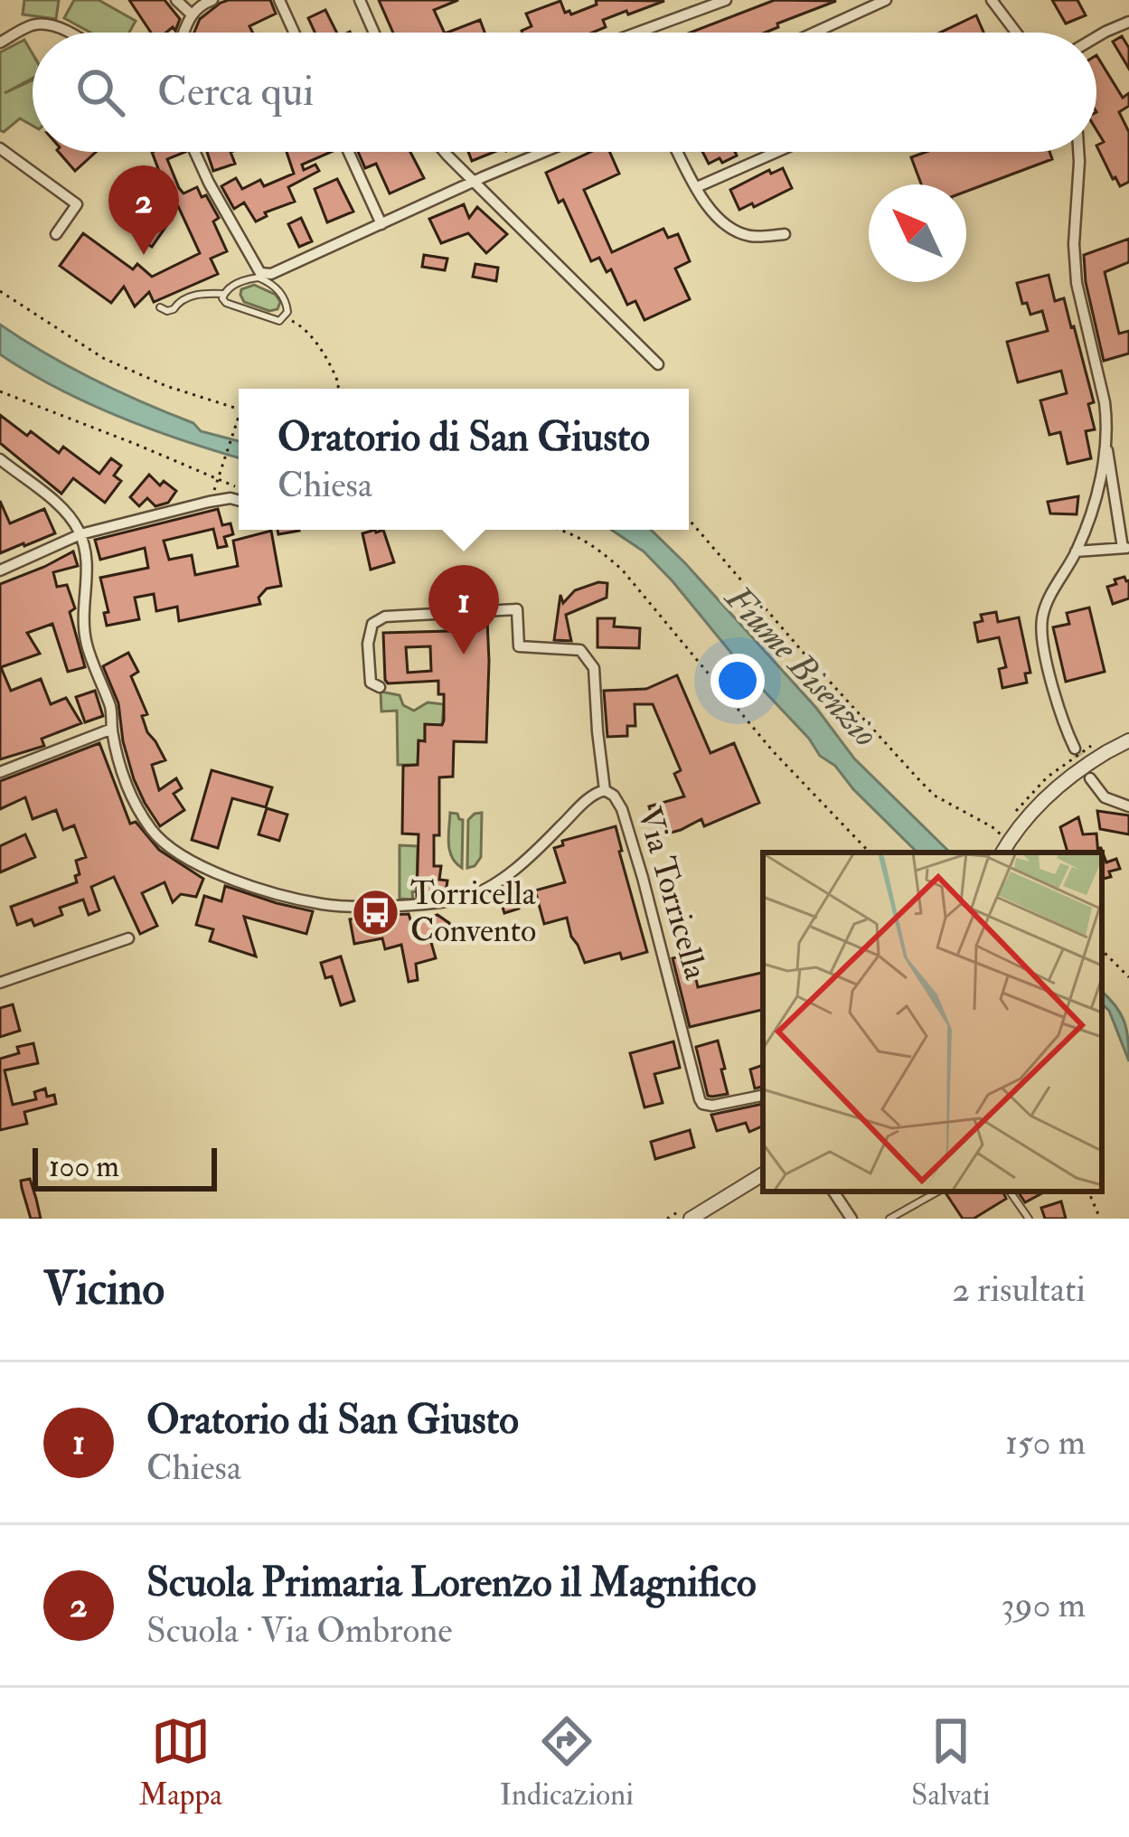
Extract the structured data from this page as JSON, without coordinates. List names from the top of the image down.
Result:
{
  "streets": {
    "street": ["Via Torricella"]
  },
  "water": ["Fiume Bisenzio"],
  "places": {
    "bus stop": ["Torricella Convento"]
  },
  "scale_bar": "100 m",
  "north": "top left",
  "page": {
    "search": "Cerca qui",
    "pins": ["2", "1"],
    "popup": ["Oratorio di San Giusto", "Chiesa"],
    "scale": "100 m",
    "heading": ["Vicino", "2 risultati"],
    "list": [
      {
        "mark": "1",
        "name": "Oratorio di San Giusto",
        "note": "Chiesa",
        "value": "150 m"
      },
      {
        "mark": "2",
        "name": "Scuola Primaria Lorenzo il Magnifico",
        "note": "Scuola · Via Ombrone",
        "value": "390 m"
      }
    ],
    "nav": ["Mappa", "Indicazioni", "Salvati"]
  }
}
